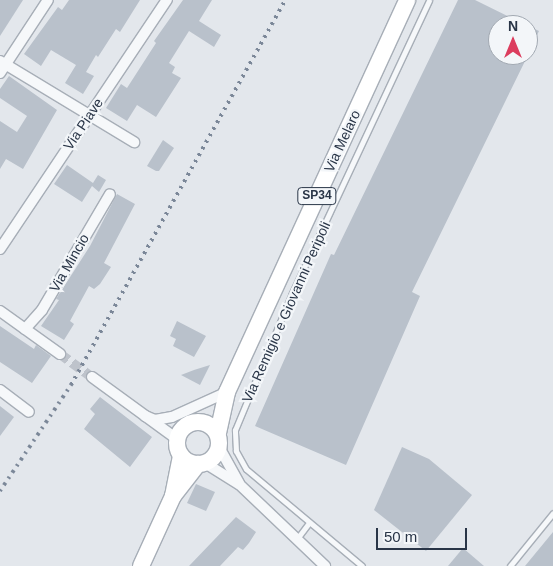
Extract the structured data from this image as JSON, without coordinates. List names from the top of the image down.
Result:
{
  "streets": {
    "main road": ["Via Melaro", "SP34"],
    "street": ["Via Piave", "Via Mincio"],
    "lane": ["Via Remigio e Giovanni Peripoli"]
  },
  "scale_bar": "50 m",
  "north": "top"
}
